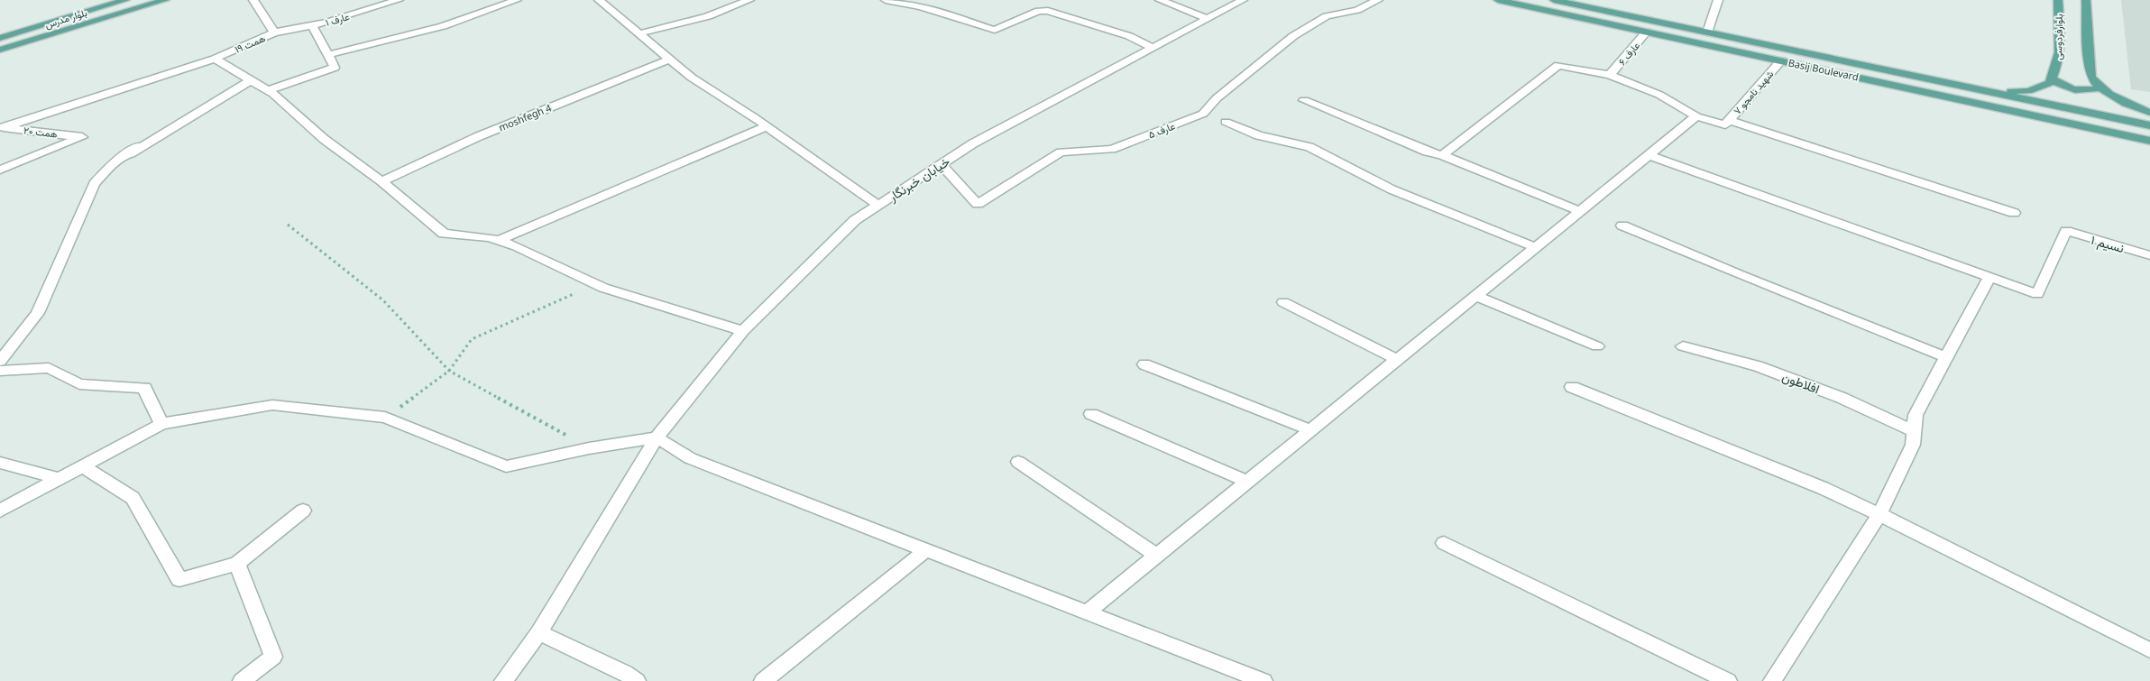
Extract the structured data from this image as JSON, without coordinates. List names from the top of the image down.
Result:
{
  "streets": {
    "main road": ["بلوار مدرس", "بلوارفردوسی", "Basij Boulevard"],
    "street": [
      "عارف ۱",
      "همت ۱۹",
      "عارف ۶",
      "شهید نامجو ۷",
      "moshfegh 4",
      "عارف ۵",
      "همت ۲۰",
      "خیابان خبرنگار",
      "نسیم ۱",
      "افلاطون"
    ]
  },
  "crossings": [
    ["عارف ۱", "همت ۱۹"],
    ["بلوارفردوسی", "Basij Boulevard"],
    ["همت ۱۹", "همت ۲۰"],
    ["عارف ۶", "Basij Boulevard"],
    ["Basij Boulevard", "شهید نامجو ۷"],
    ["عارف ۵", "خیابان خبرنگار"]
  ]
}
